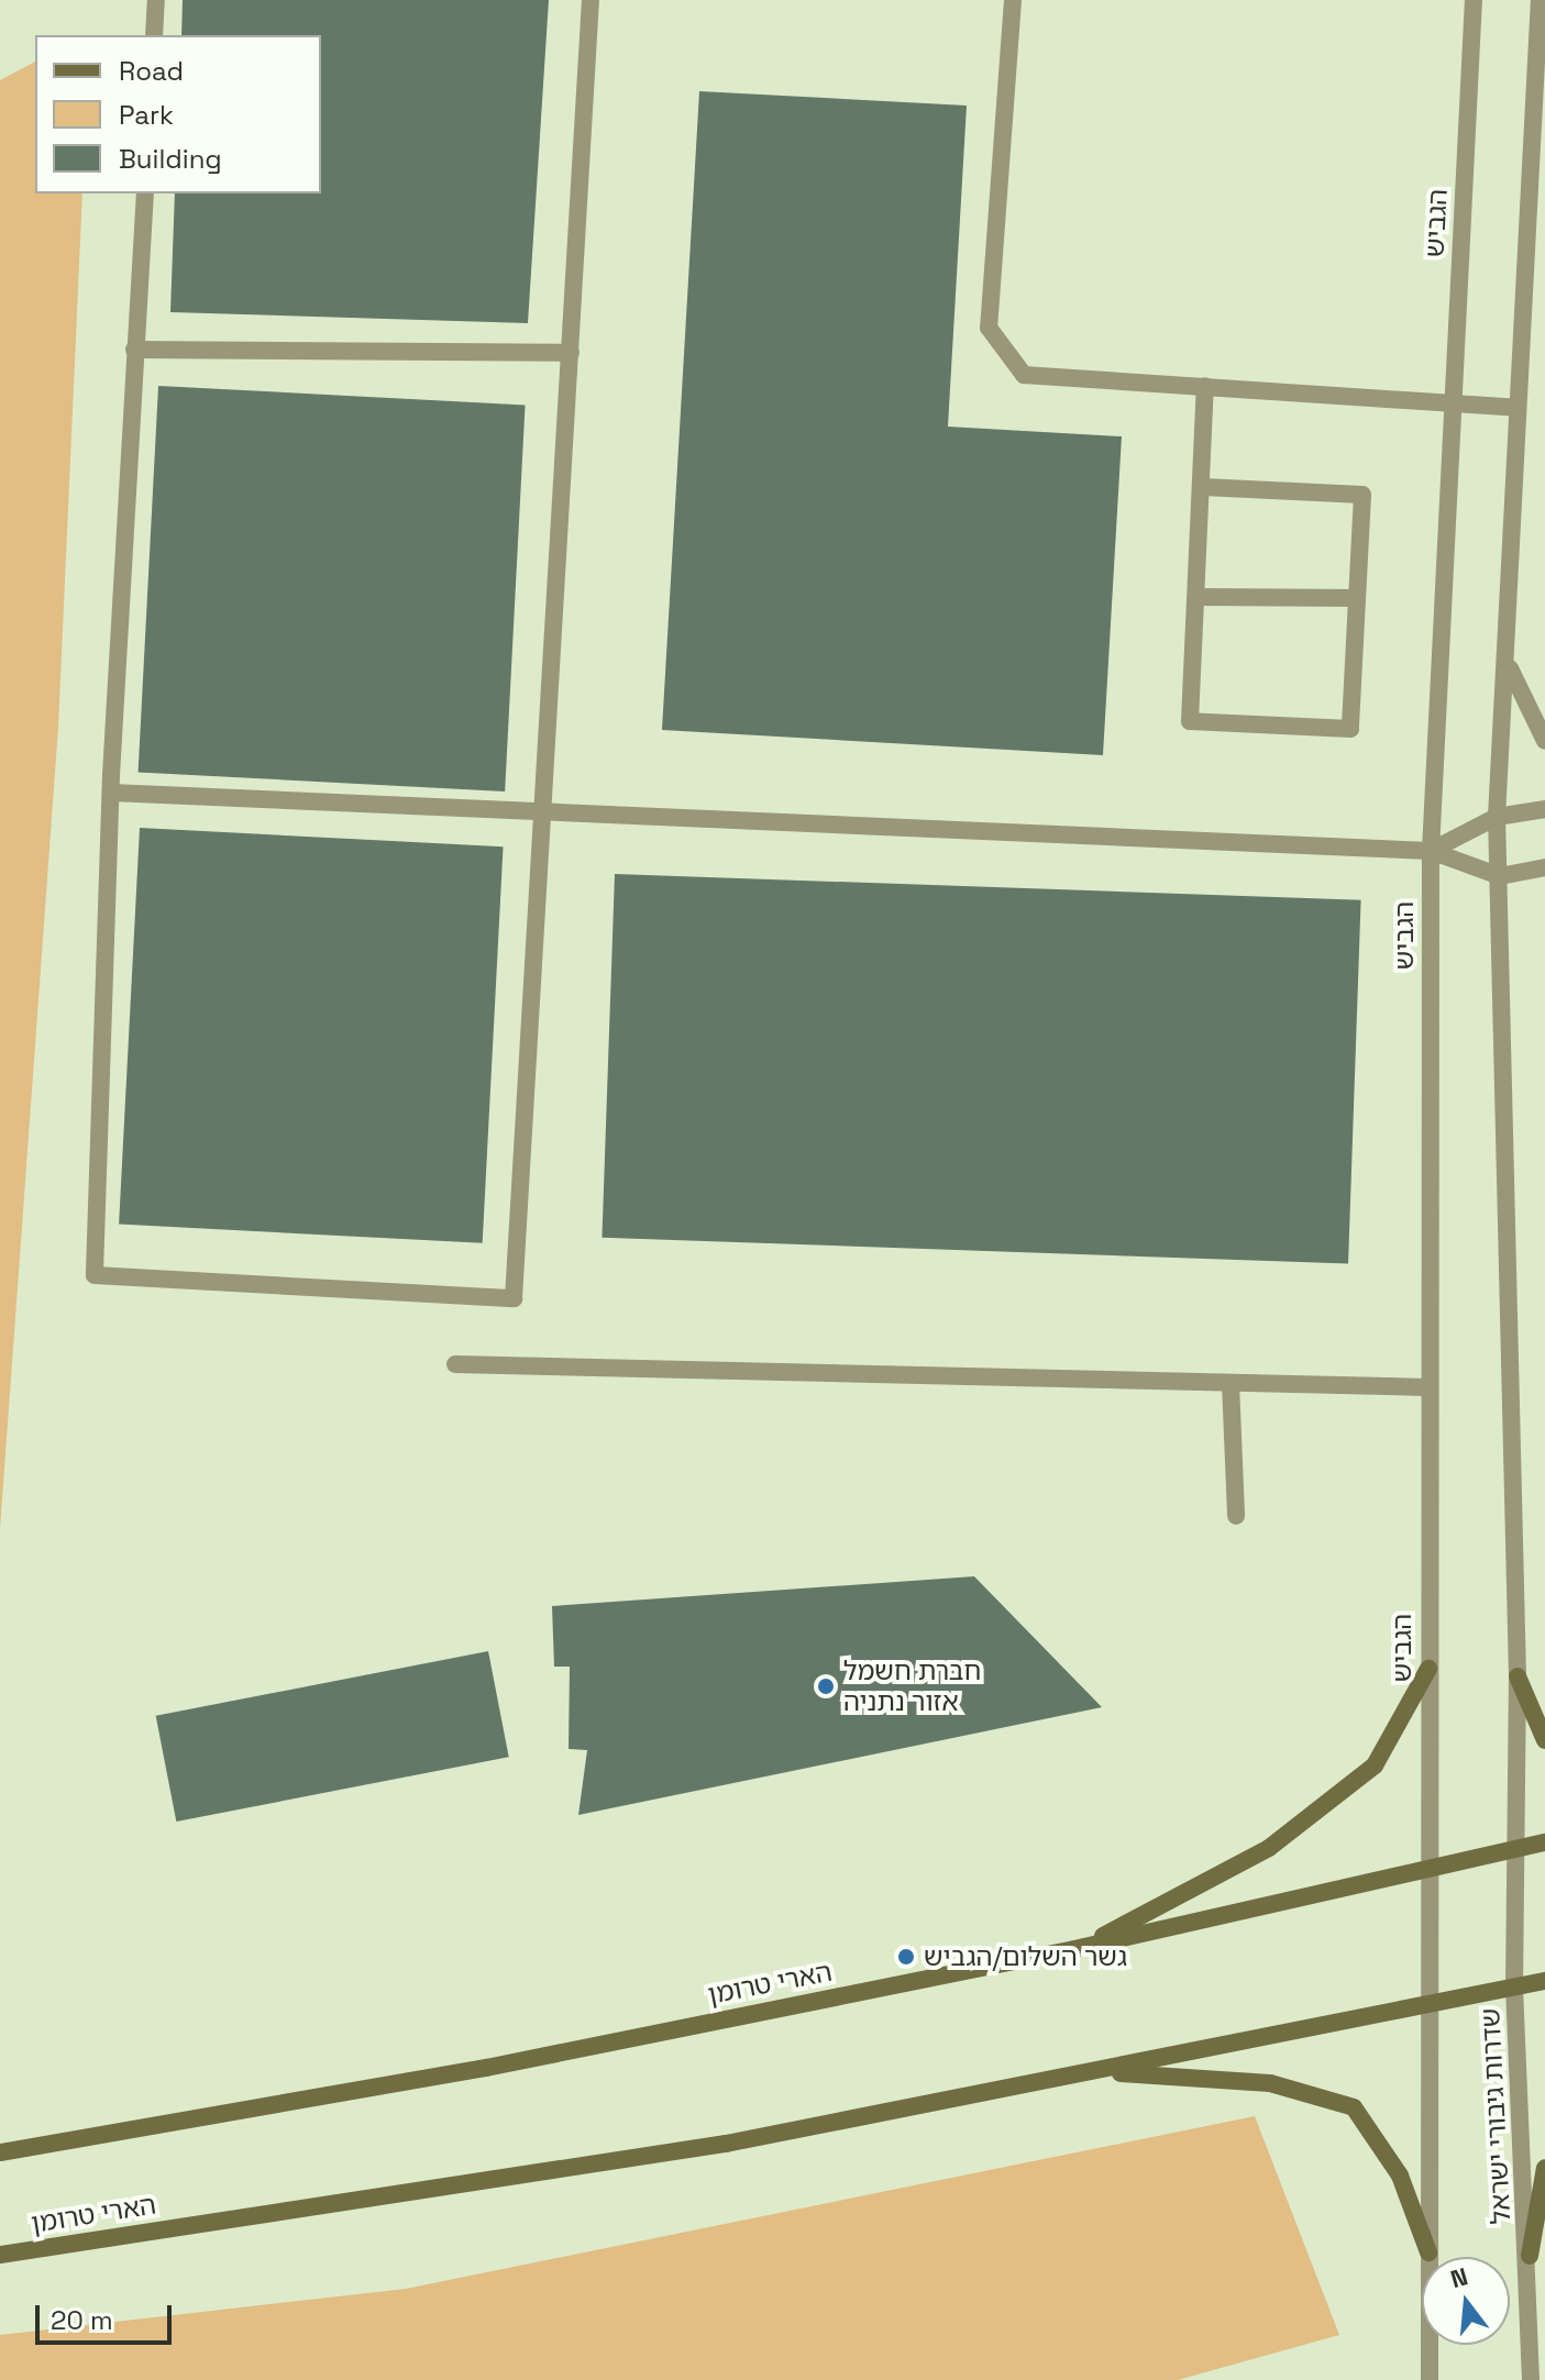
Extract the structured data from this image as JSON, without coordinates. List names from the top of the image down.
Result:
{
  "streets": {
    "main road": ["הארי טרומן"],
    "street": ["הגביש", "שדרות גיבורי ישראל"]
  },
  "crossings": [
    ["הגביש", "הארי טרומן"],
    ["הארי טרומן", "שדרות גיבורי ישראל"]
  ],
  "places": ["חברת חשמל אזור נתניה", "גשר השלום/הגביש"],
  "legend": ["Road", "Park", "Building"],
  "scale_bar": "20 m",
  "north": "top"
}
